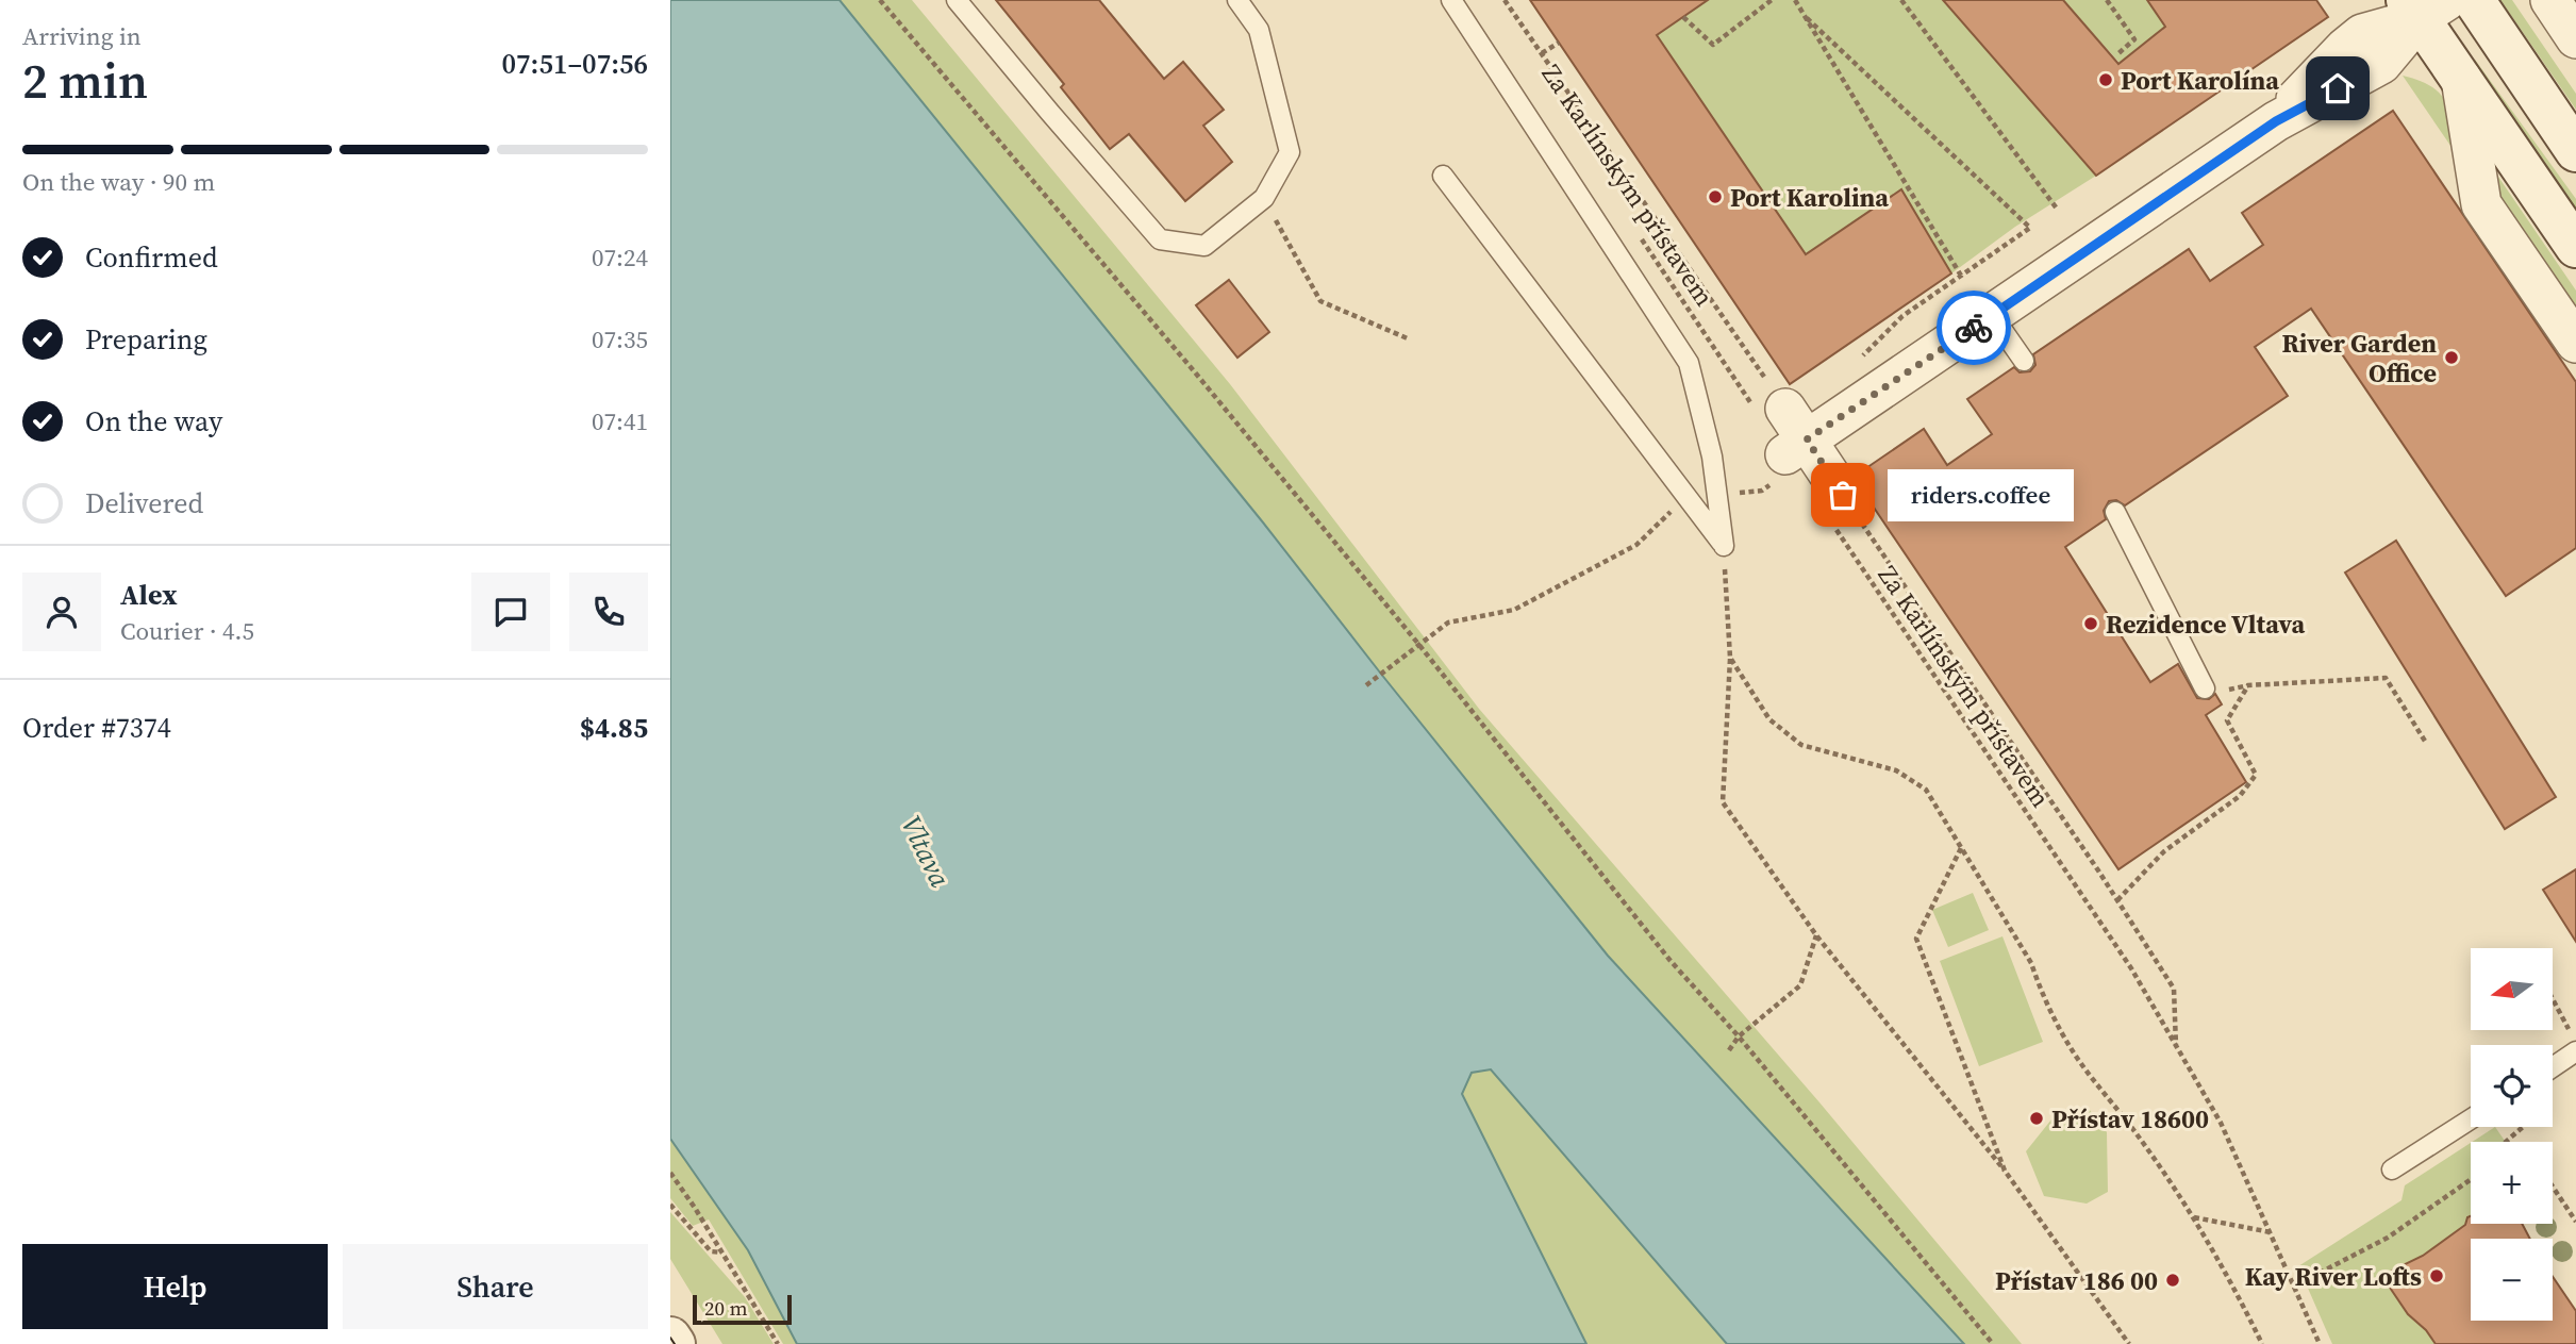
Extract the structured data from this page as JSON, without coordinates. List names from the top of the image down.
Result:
{
  "streets": {
    "path": ["Za Karlínským přístavem"]
  },
  "water": ["Vltava"],
  "places": [
    "Port Karolína",
    "Port Karolina",
    "River Garden Office",
    "riders.coffee",
    "Rezidence Vltava",
    "Přístav 18600",
    "Kay River Lofts",
    "Přístav 186 00"
  ],
  "scale_bar": "20 m",
  "north": "left",
  "page": {
    "heading": ["2 min", "Arriving in", "07:51–07:56"],
    "panel": [
      "Alex",
      "Courier · 4.5",
      "Order #7374",
      "$4.85"
    ],
    "bar": "On the way · 90 m",
    "list": [
      ["Confirmed", "07:24"],
      ["Preparing", "07:35"],
      ["On the way", "07:41"],
      "Delivered"
    ],
    "bubble": "riders.coffee",
    "map_buttons": ["+", "−"],
    "buttons": ["Help", "Share"],
    "scale": "20 m"
  }
}
